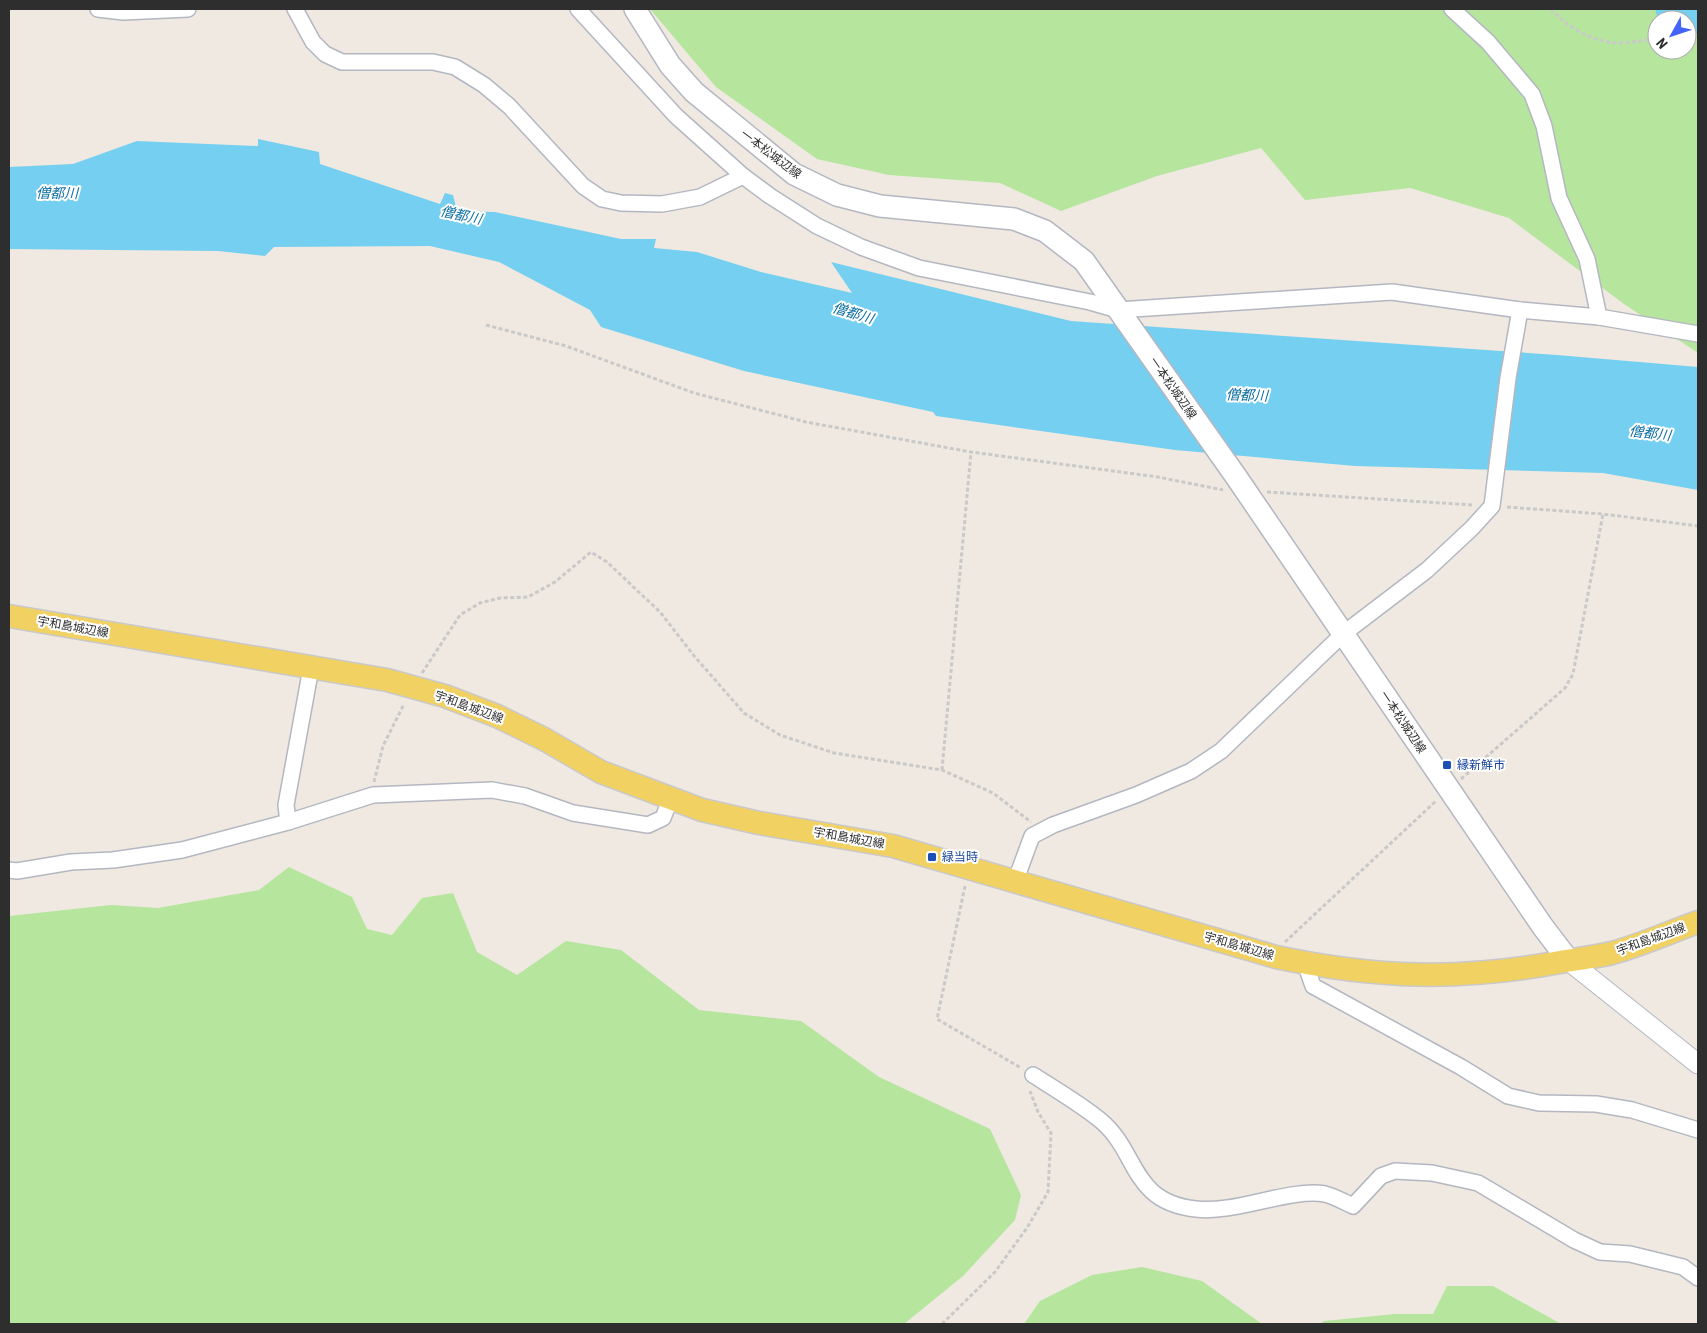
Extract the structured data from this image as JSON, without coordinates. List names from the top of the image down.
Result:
{
  "streets": {
    "main road": ["一本松城辺線", "宇和島城辺線"]
  },
  "crossings": [
    ["一本松城辺線", "宇和島城辺線"]
  ],
  "water": ["僧都川"],
  "places": {
    "transit": ["縁新鮮市", "緑当時"]
  },
  "north": "bottom left"
}
